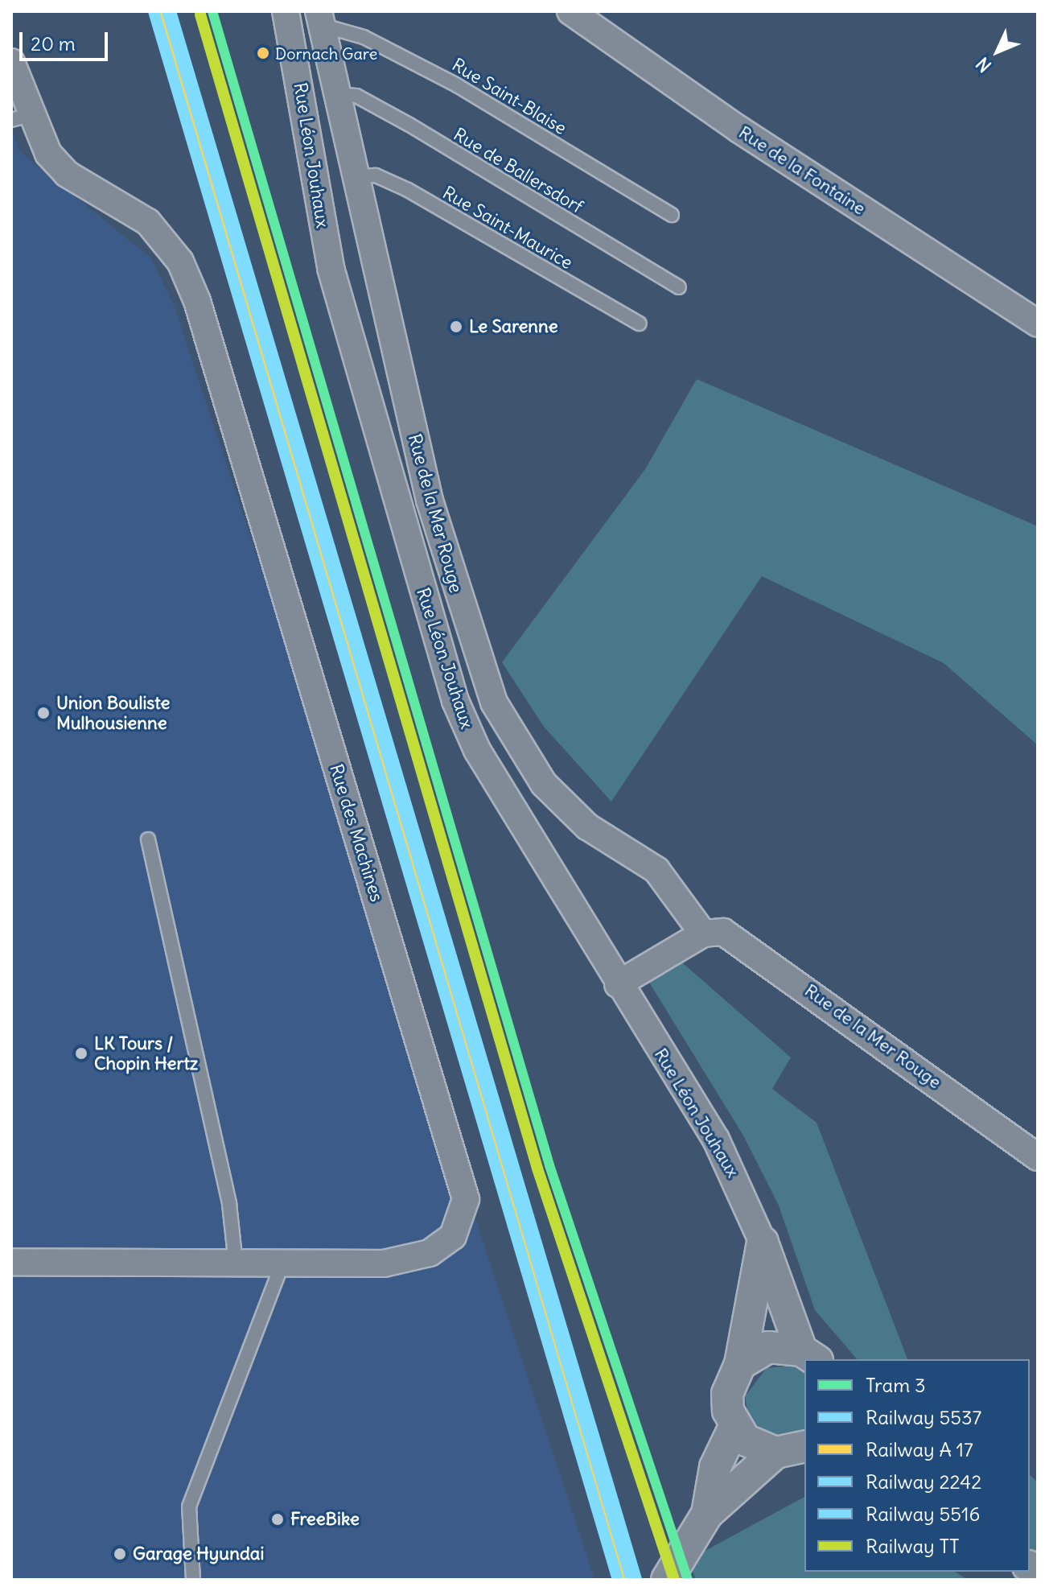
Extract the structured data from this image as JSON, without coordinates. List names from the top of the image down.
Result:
{
  "streets": {
    "street": [
      "Rue Léon Jouhaux",
      "Rue de la Fontaine",
      "Rue de la Mer Rouge",
      "Rue des Machines"
    ],
    "lane": ["Rue Saint-Blaise", "Rue de Ballersdorf", "Rue Saint-Maurice"]
  },
  "crossings": [
    ["Rue Saint-Blaise", "Rue de la Mer Rouge"],
    ["Rue de Ballersdorf", "Rue de la Mer Rouge"],
    ["Rue Saint-Maurice", "Rue de la Mer Rouge"]
  ],
  "places": [
    "Dornach Gare",
    "Le Sarenne",
    "Union Bouliste Mulhousienne",
    "LK Tours / Chopin Hertz",
    "FreeBike",
    "Garage Hyundai"
  ],
  "lines": [
    "tram line 3",
    "rail line 5537",
    "rail line 2242",
    "rail line 5516",
    "rail line TT"
  ],
  "legend": [
    "Tram 3",
    "Railway 5537",
    "Railway A 17",
    "Railway 2242",
    "Railway 5516",
    "Railway TT"
  ],
  "scale_bar": "20 m",
  "north": "bottom left"
}
